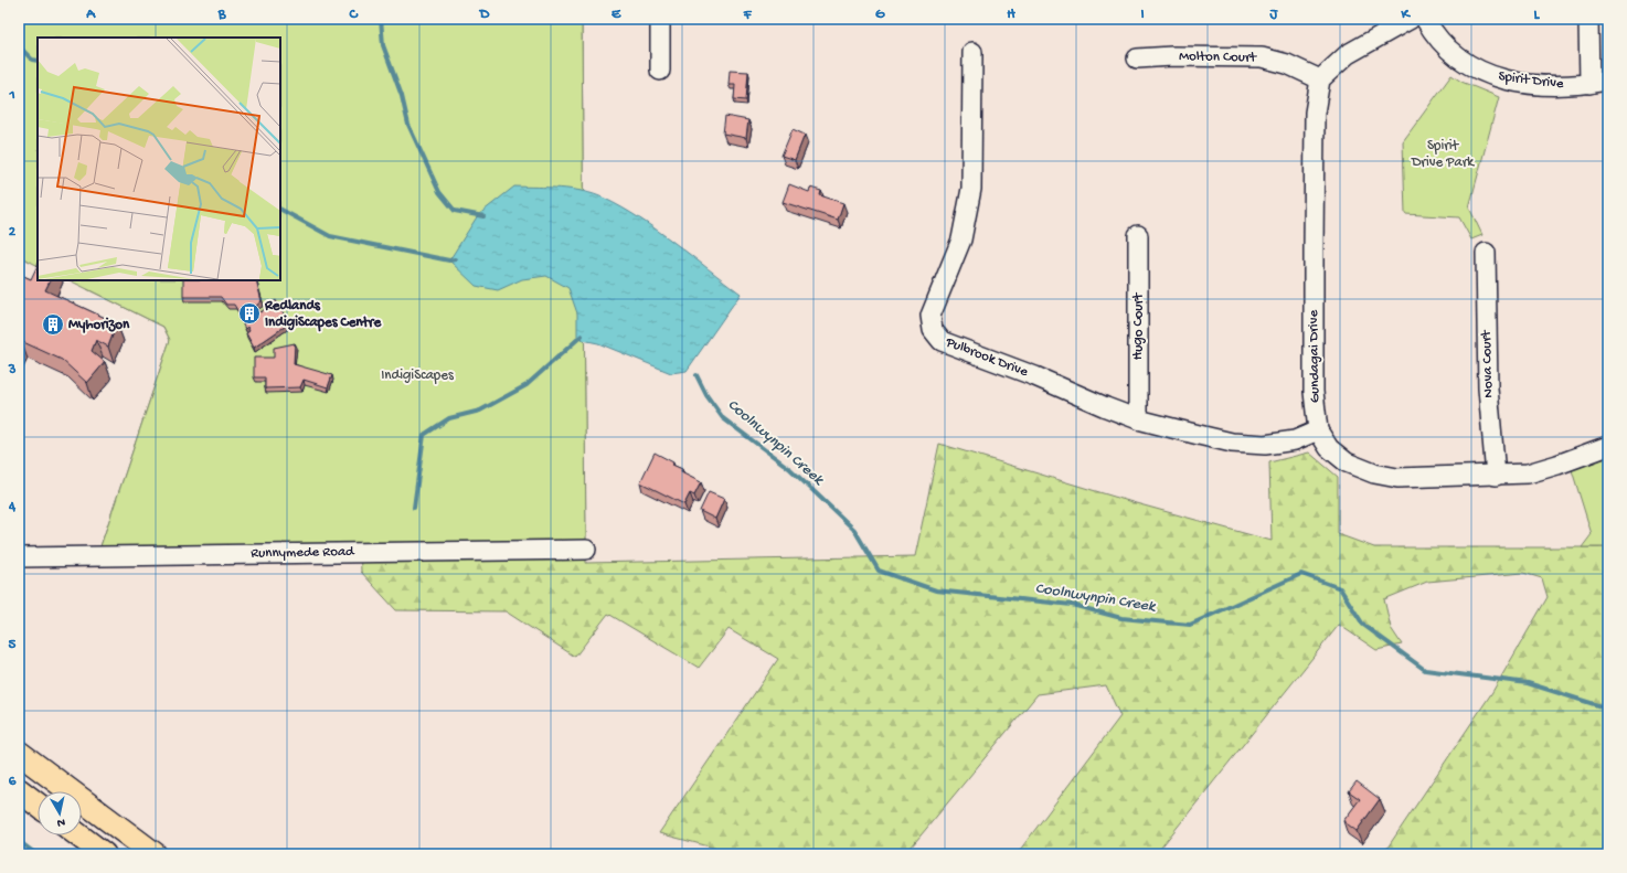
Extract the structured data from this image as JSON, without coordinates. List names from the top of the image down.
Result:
{
  "streets": {
    "street": [
      "Molton Court",
      "Spirit Drive",
      "Hugo Court",
      "Gundagai Drive",
      "Pulbrook Drive",
      "Nova Court",
      "Runnymede Road"
    ]
  },
  "crossings": [
    ["Molton Court", "Gundagai Drive"],
    ["Hugo Court", "Pulbrook Drive"],
    ["Gundagai Drive", "Pulbrook Drive"],
    ["Gundagai Drive", "Nova Court"]
  ],
  "water": ["Coolnwynpin Creek"],
  "parks": ["Spirit Drive Park", "IndigiScapes"],
  "places": {
    "building": ["Redlands IndigiScapes Centre", "Myhorizon"]
  },
  "north": "bottom",
  "grid": {
    "columns": [
      "A",
      "B",
      "C",
      "D",
      "E",
      "F",
      "G",
      "H",
      "I",
      "J",
      "K",
      "L"
    ],
    "rows": [
      "1",
      "2",
      "3",
      "4",
      "5",
      "6"
    ]
  }
}
